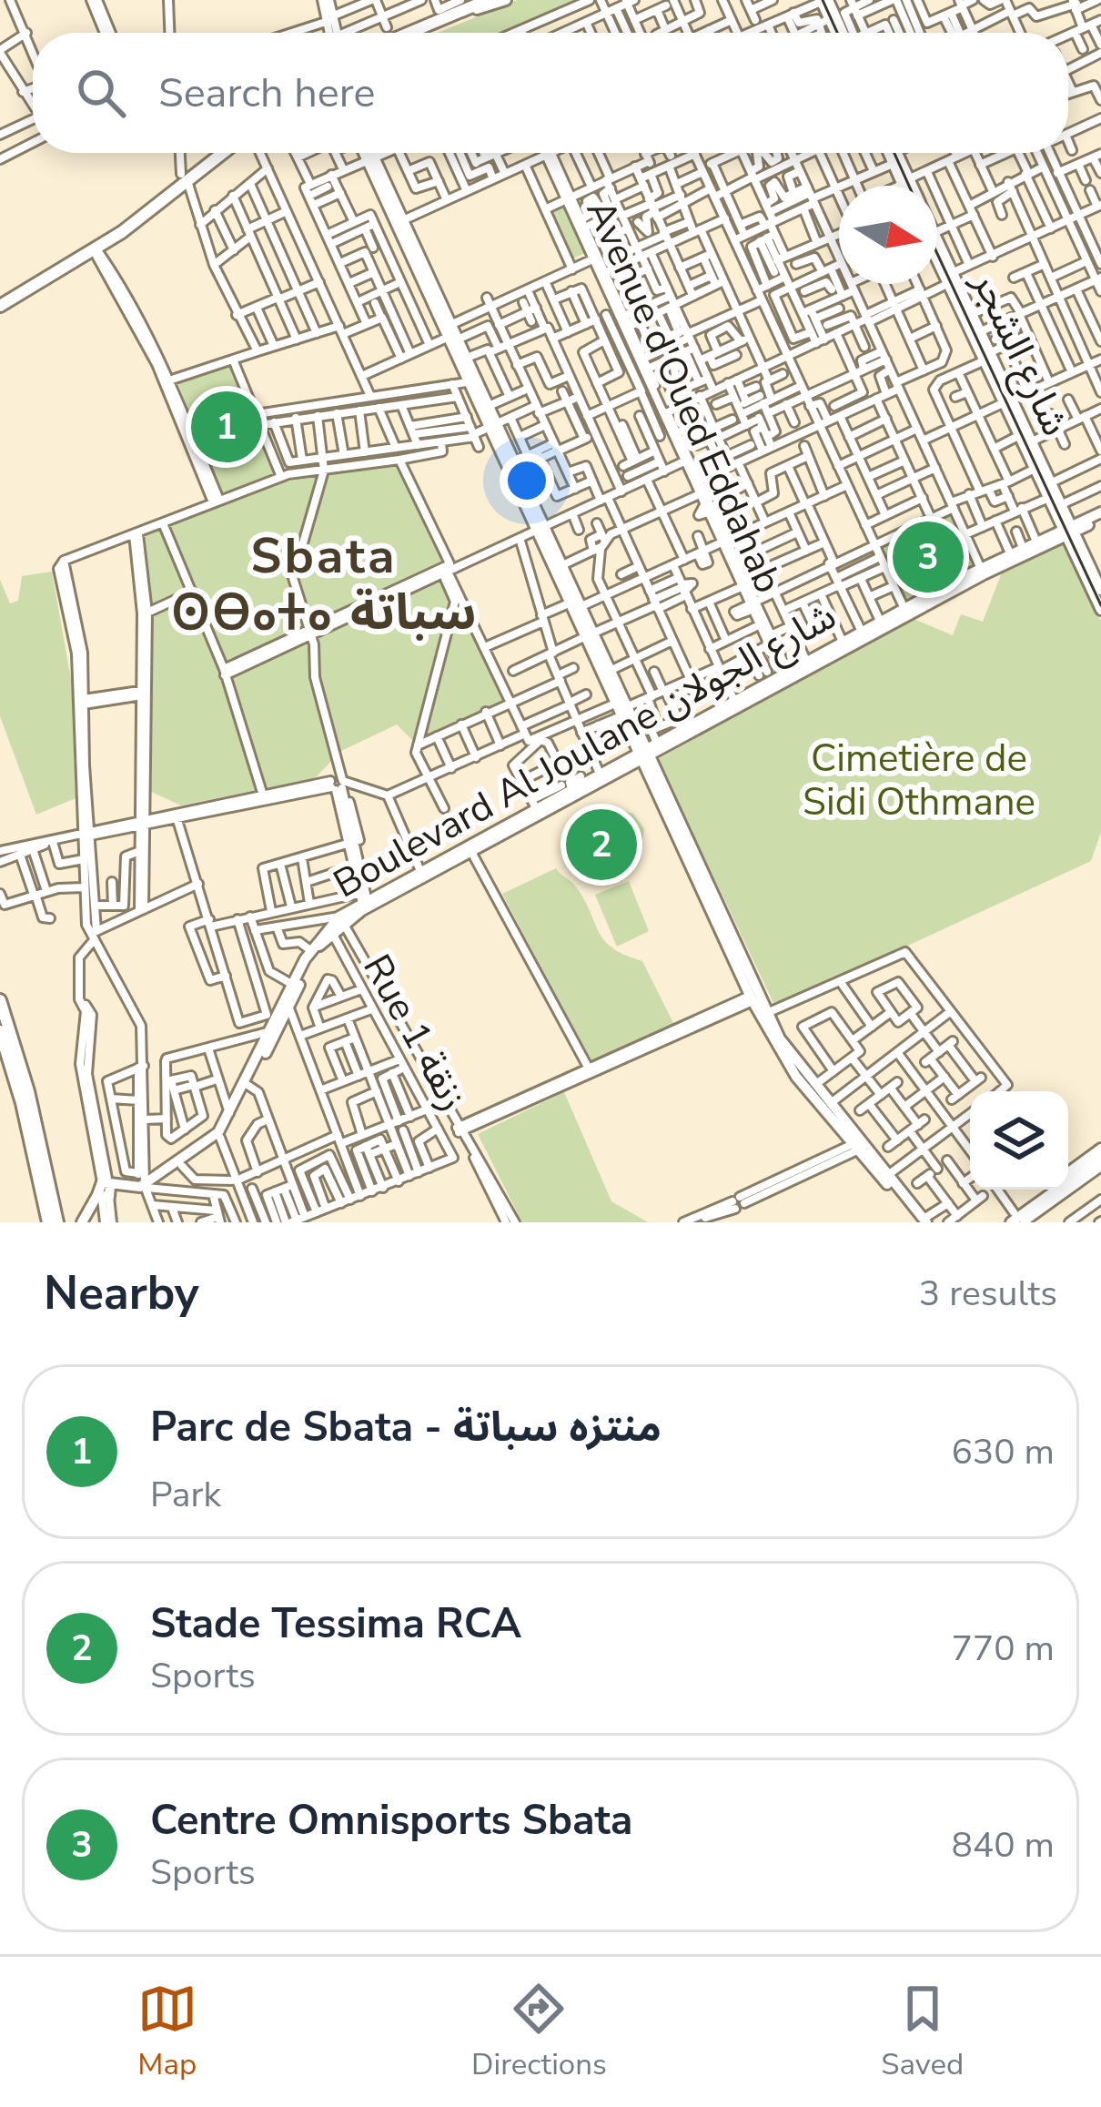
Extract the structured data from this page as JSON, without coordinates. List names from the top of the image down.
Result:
{
  "streets": {
    "main road": ["شارع الشجر", "Boulevard Al Joulane شارع الجولان"],
    "street": ["Avenue d'Oued Eddahab", "Rue 1 زنقة"]
  },
  "crossings": [
    ["شارع الشجر", "Boulevard Al Joulane شارع الجولان"],
    ["Avenue d'Oued Eddahab", "Boulevard Al Joulane شارع الجولان"],
    ["Boulevard Al Joulane شارع الجولان", "Rue 1 زنقة"]
  ],
  "districts": ["Sbata ⵙⴱⴰⵜⴰ سباتة"],
  "parks": ["Cimetière de Sidi Othmane"],
  "north": "right",
  "page": {
    "search": "Search here",
    "pins": ["1", "3", "2"],
    "heading": ["Nearby", "3 results"],
    "list": [
      {
        "mark": "1",
        "name": "Parc de Sbata - منتزه سباتة",
        "note": "Park",
        "value": "630 m"
      },
      {
        "mark": "2",
        "name": "Stade Tessima RCA",
        "note": "Sports",
        "value": "770 m"
      },
      {
        "mark": "3",
        "name": "Centre Omnisports Sbata",
        "note": "Sports",
        "value": "840 m"
      }
    ],
    "nav": ["Map", "Directions", "Saved"]
  }
}
